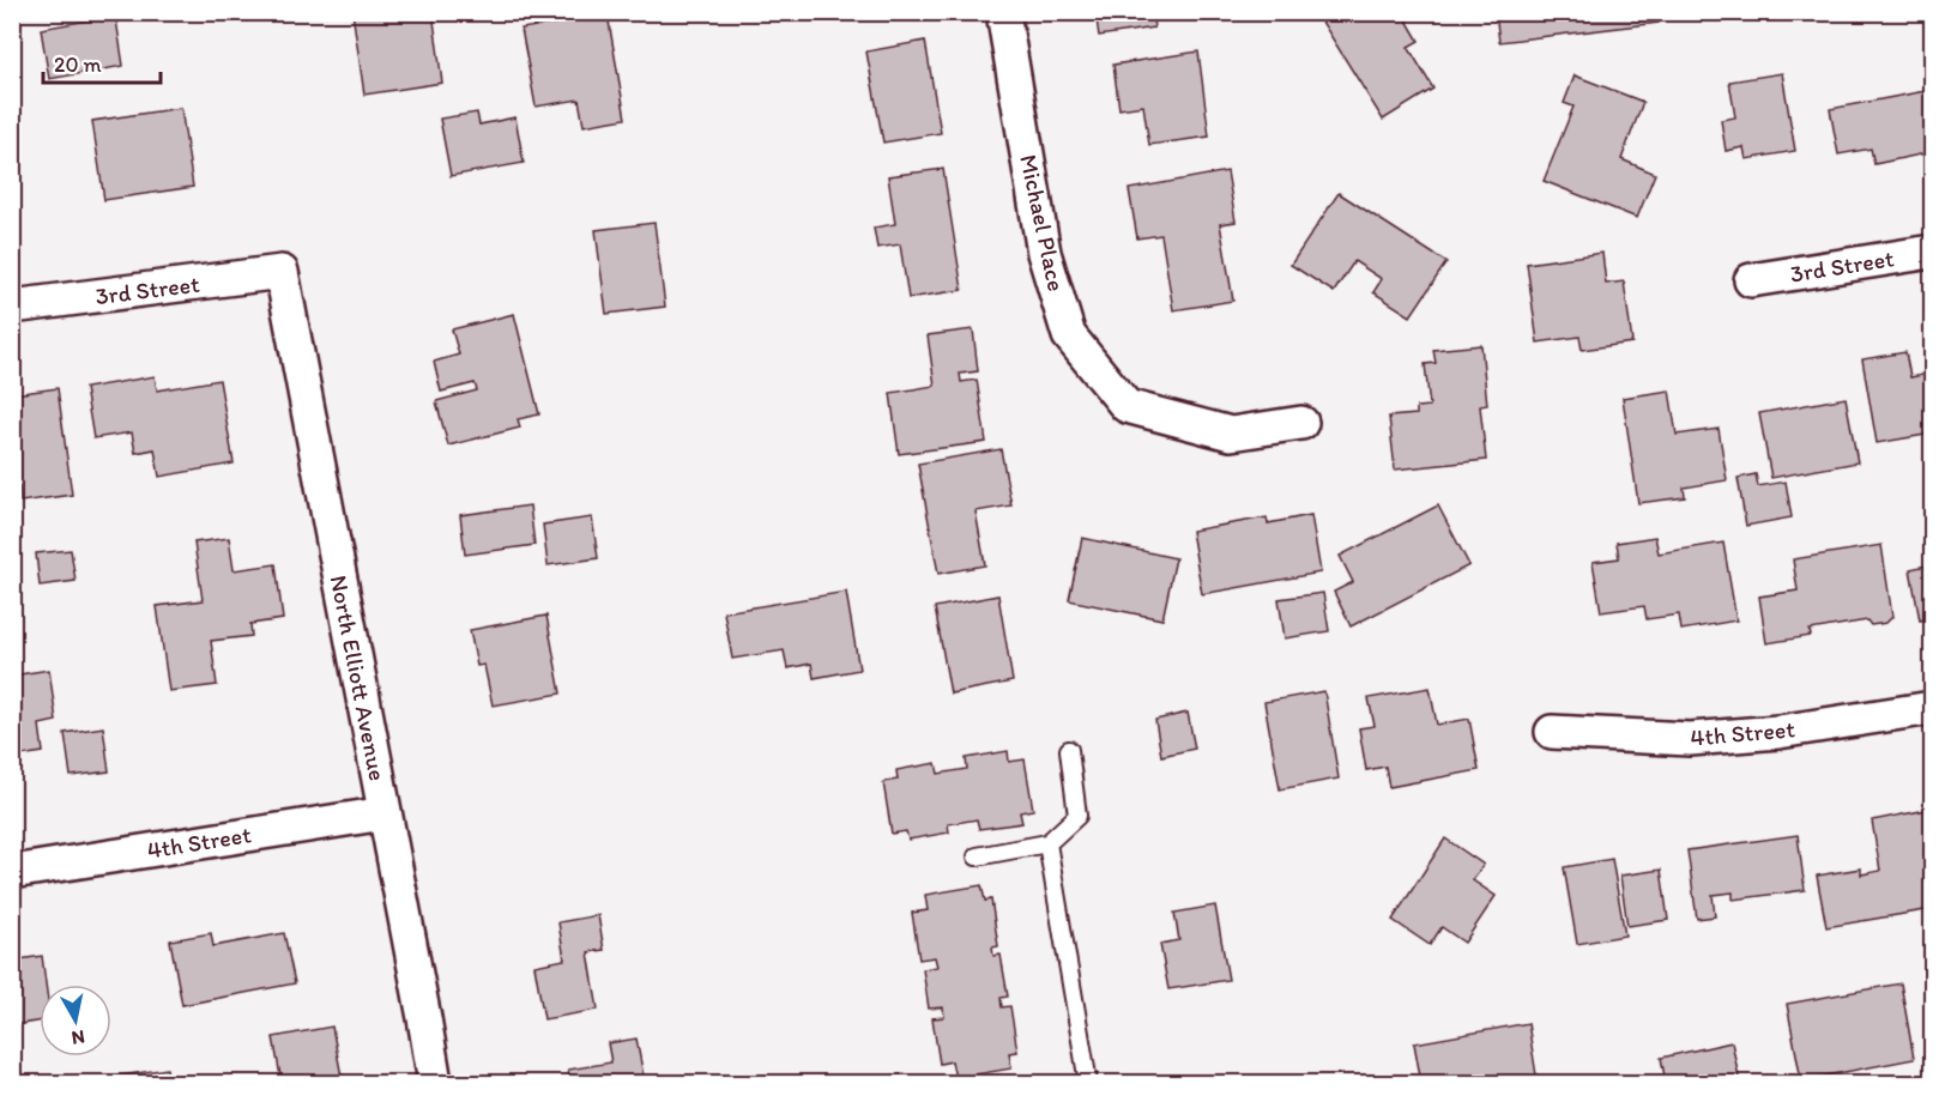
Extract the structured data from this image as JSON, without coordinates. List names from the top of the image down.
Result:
{
  "streets": {
    "street": [
      "Michael Place",
      "3rd Street",
      "North Elliott Avenue",
      "4th Street"
    ]
  },
  "crossings": [
    ["3rd Street", "North Elliott Avenue"],
    ["North Elliott Avenue", "4th Street"]
  ],
  "scale_bar": "20 m",
  "north": "bottom"
}
